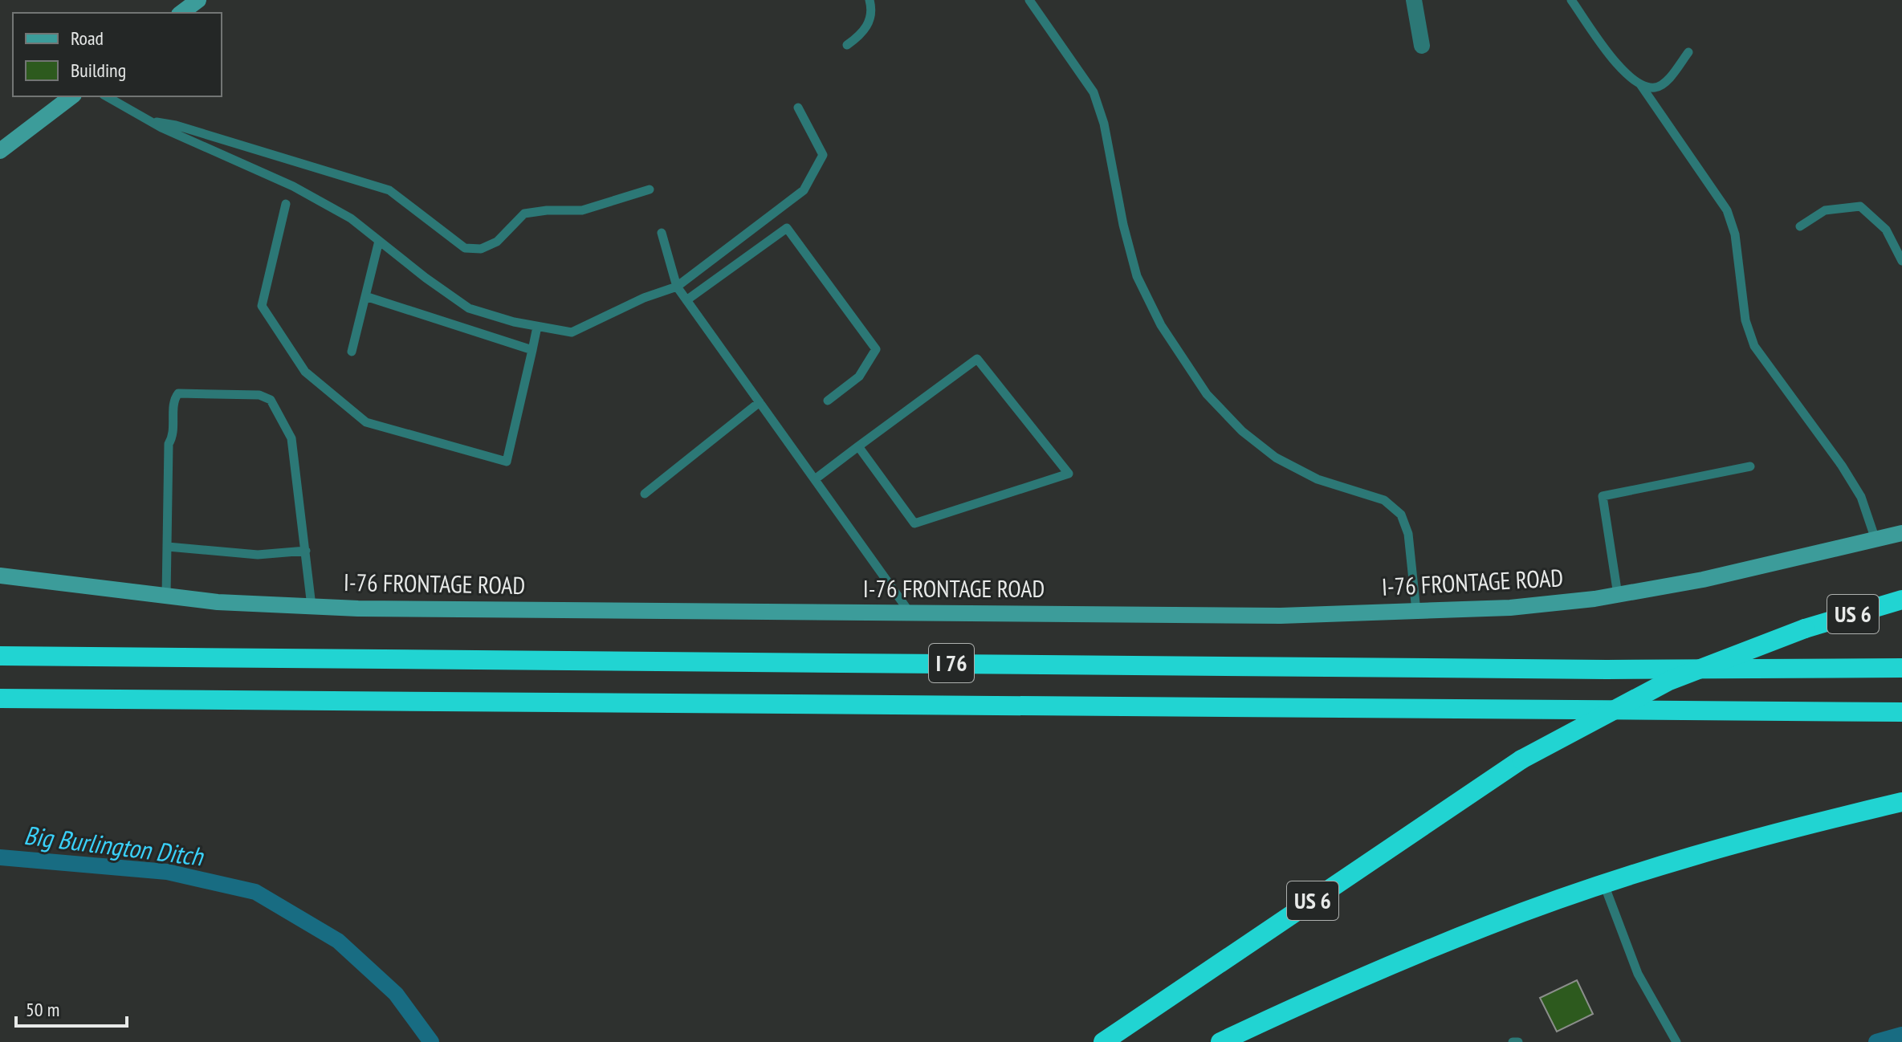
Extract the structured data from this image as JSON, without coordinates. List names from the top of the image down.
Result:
{
  "streets": {
    "highway": ["US 6", "I 76"],
    "street": ["I-76 FRONTAGE ROAD"]
  },
  "water": ["Big Burlington Ditch"],
  "legend": ["Road", "Building"],
  "scale_bar": "50 m"
}
